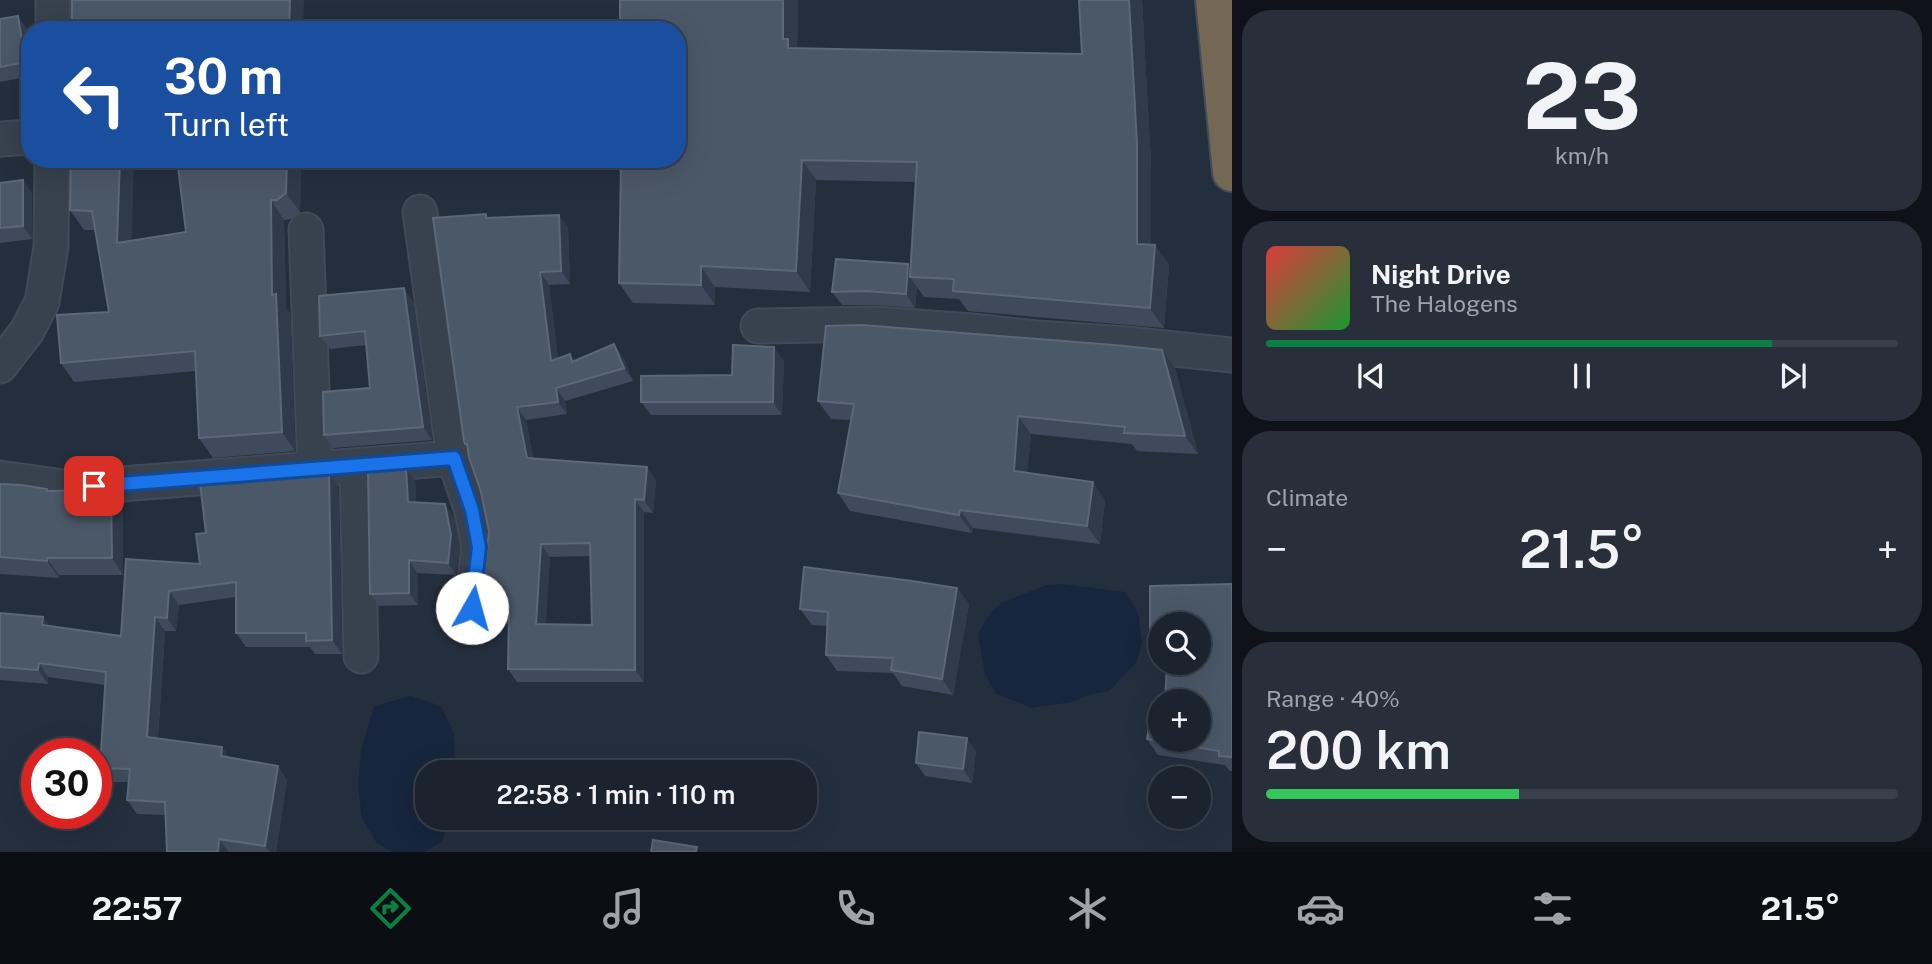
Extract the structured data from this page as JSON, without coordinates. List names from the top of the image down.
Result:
{
  "page": {
    "tile": [
      ["23", "km/h"],
      "Climate",
      ["Range · 40%", "200 km"]
    ],
    "turn": ["30 m", "Turn left"],
    "song": ["Night Drive", "The Halogens"],
    "heat": ["−", "21.5°", "+"],
    "map_buttons": ["+", "−"],
    "limit": "30",
    "trip": "22:58 · 1 min · 110 m",
    "tabs": ["22:57", "21.5°"]
  }
}
